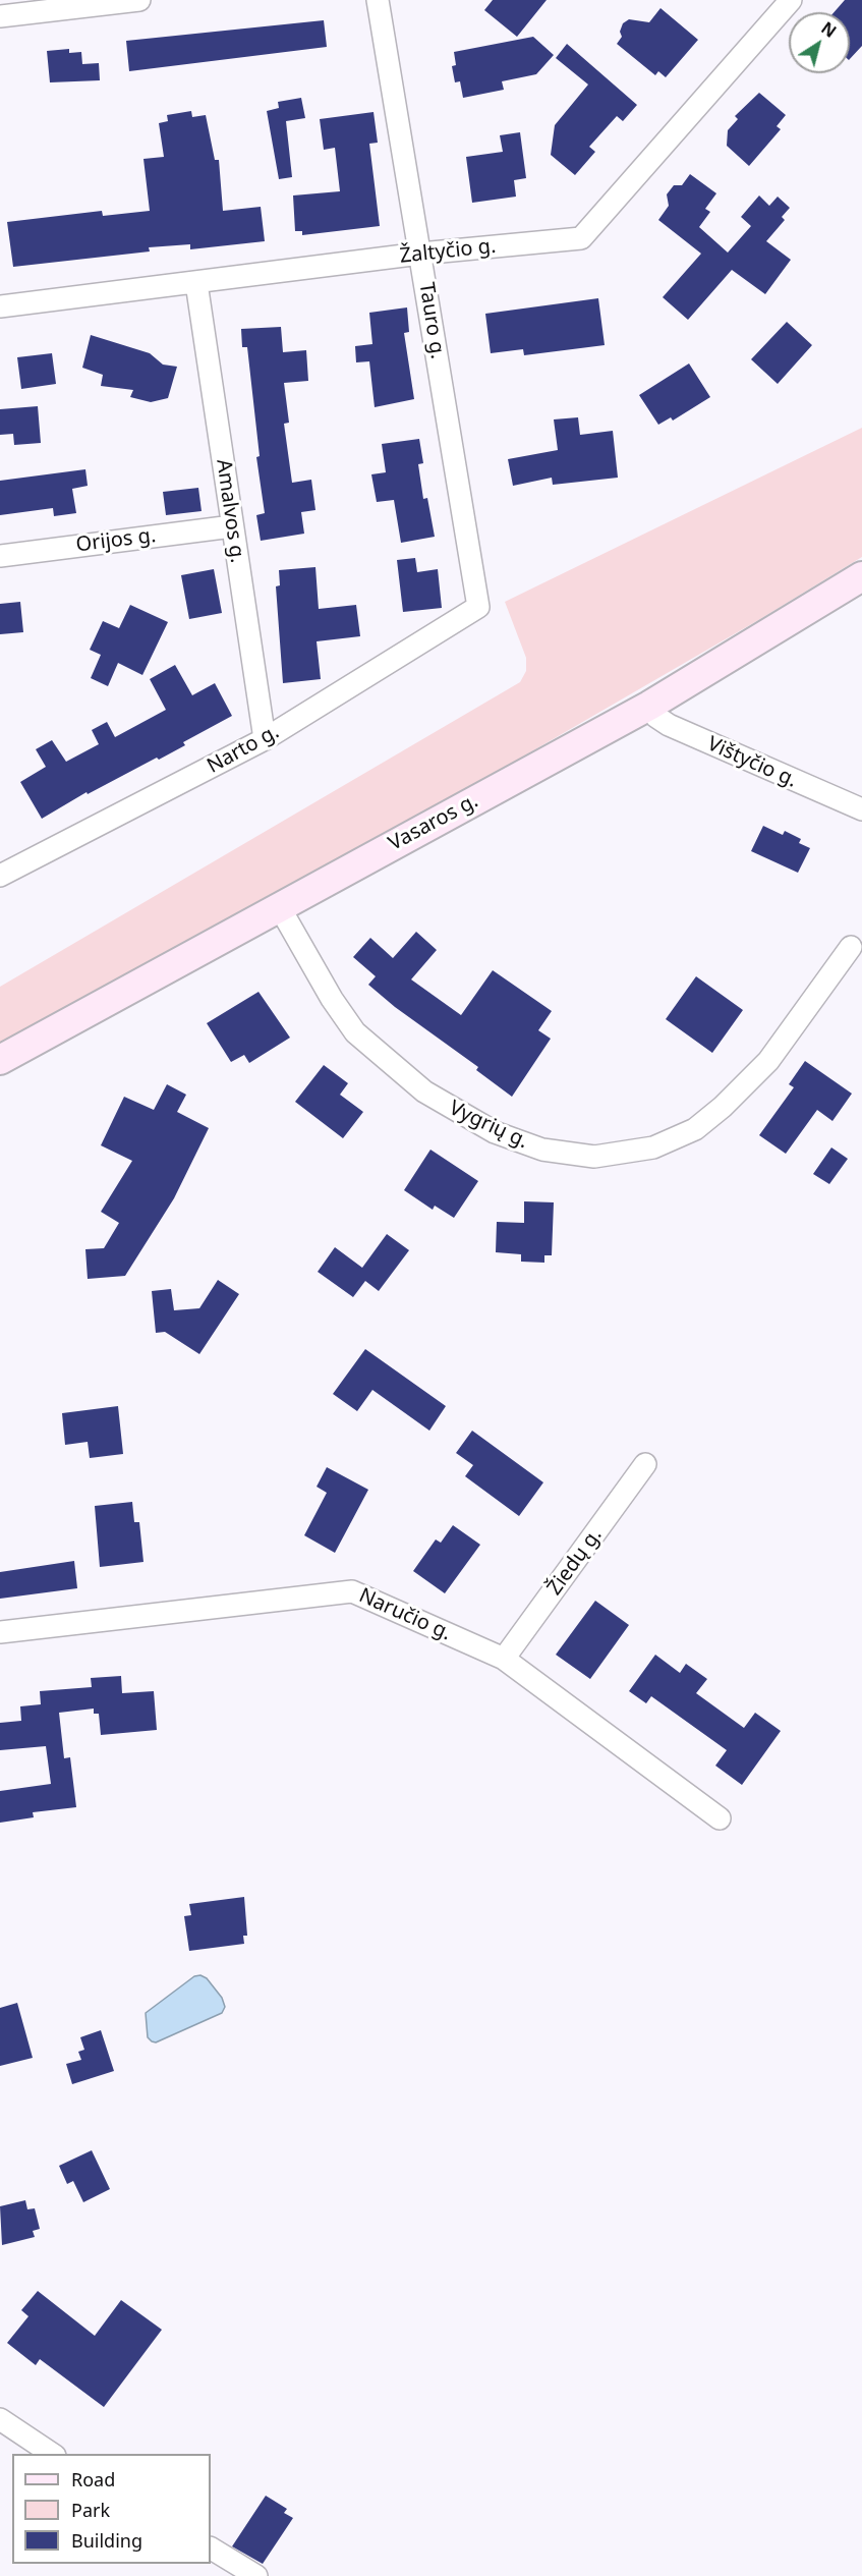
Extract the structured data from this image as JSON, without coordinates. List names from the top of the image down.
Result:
{
  "streets": {
    "main road": ["Vasaros g."],
    "street": [
      "Žaltyčio g.",
      "Tauro g.",
      "Amalvos g.",
      "Orijos g.",
      "Narto g.",
      "Vištyčio g.",
      "Vygrių g.",
      "Žiedų g.",
      "Naručio g."
    ]
  },
  "crossings": [
    ["Žaltyčio g.", "Tauro g."],
    ["Žaltyčio g.", "Amalvos g."],
    ["Tauro g.", "Narto g."],
    ["Amalvos g.", "Orijos g."],
    ["Amalvos g.", "Narto g."],
    ["Vištyčio g.", "Vasaros g."],
    ["Vasaros g.", "Vygrių g."],
    ["Žiedų g.", "Naručio g."]
  ],
  "legend": ["Road", "Park", "Building"],
  "north": "top right"
}
